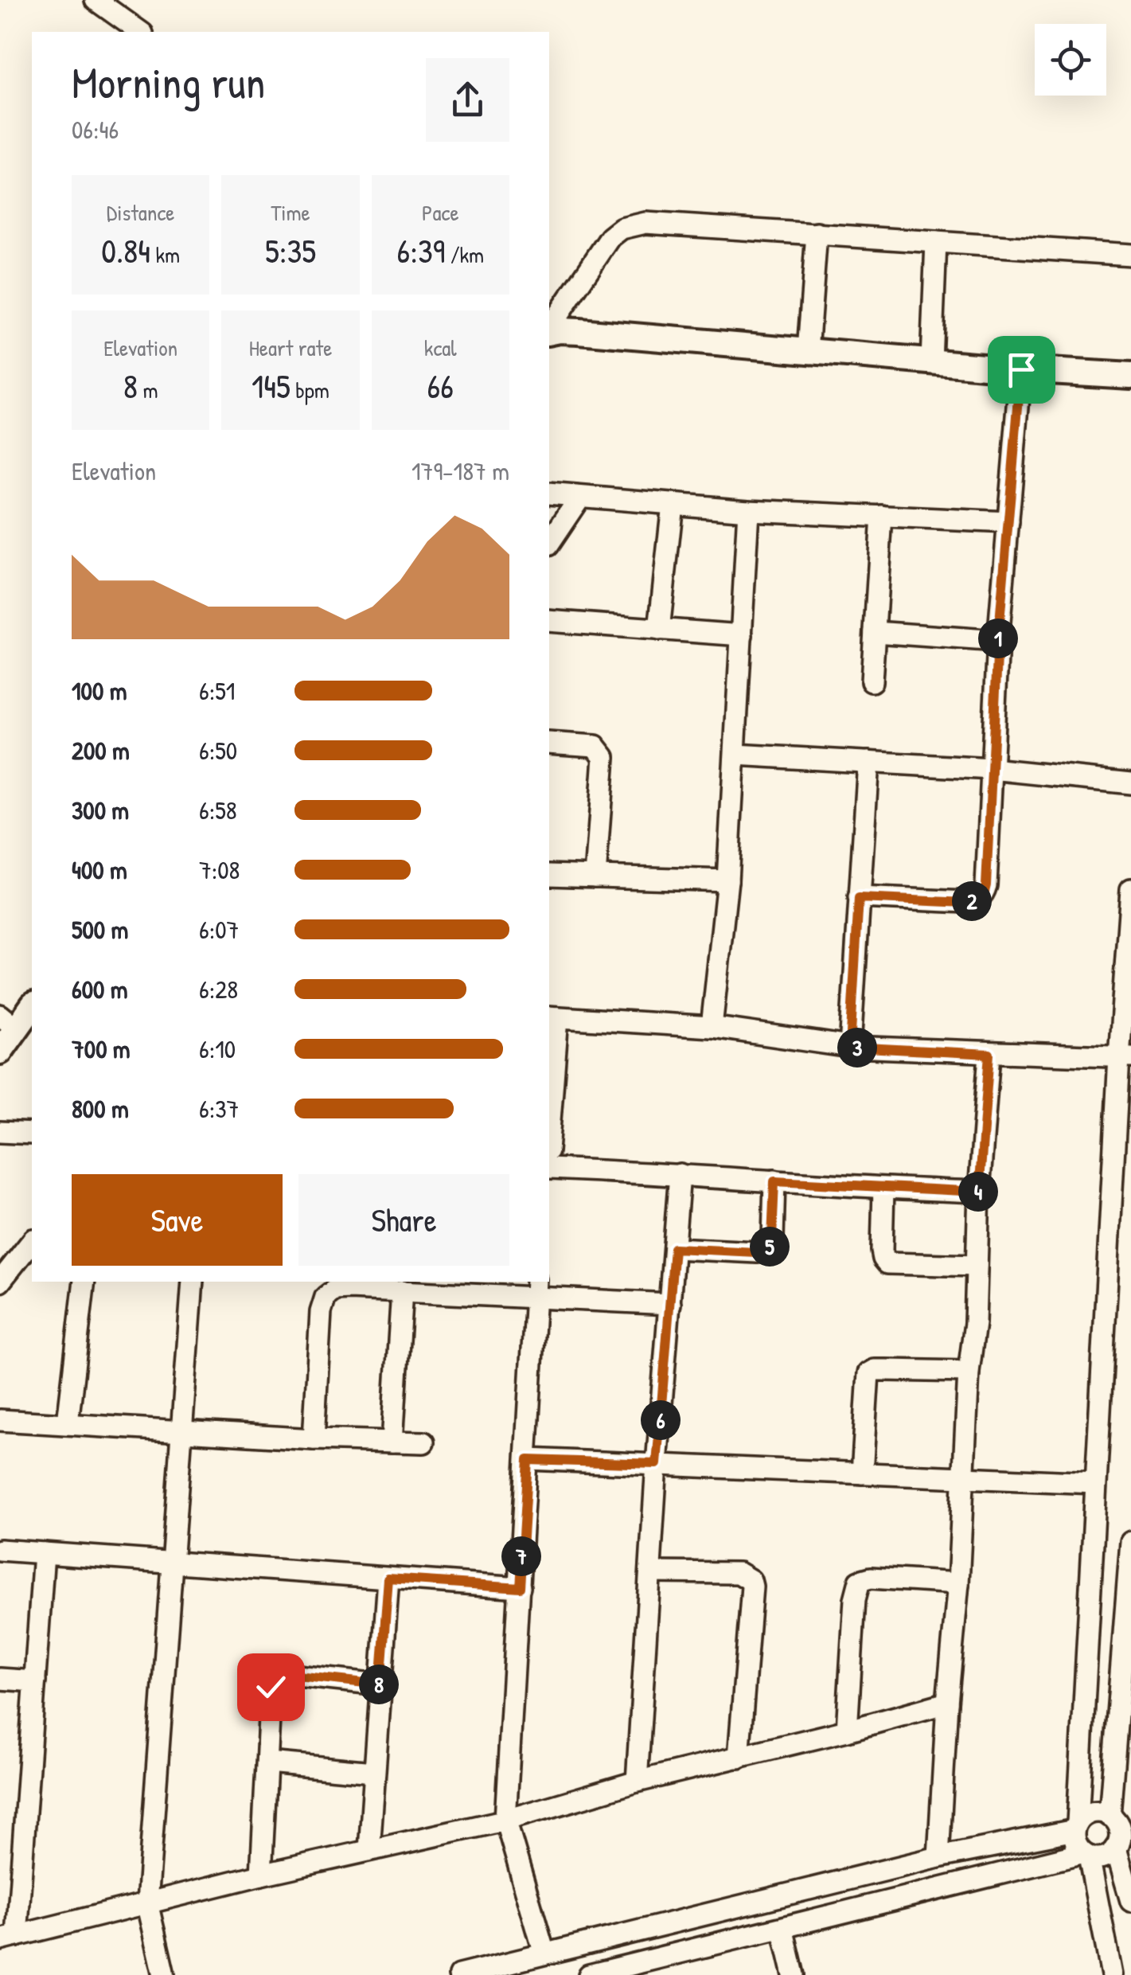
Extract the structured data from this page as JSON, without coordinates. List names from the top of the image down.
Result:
{
  "page": {
    "heading": ["Morning run", "06:46"],
    "stats": [
      ["Distance", "0.84 km"],
      ["Time", "5:35"],
      ["Pace", "6:39 /km"],
      ["Elevation", "8 m"],
      ["Heart rate", "145 bpm"],
      ["kcal", "66"]
    ],
    "chart": ["Elevation", "179–187 m"],
    "pins": [
      "1",
      "2",
      "3",
      "4",
      "5",
      "6",
      "7",
      "8"
    ],
    "list": [
      {
        "name": "100 m",
        "note": "6:51"
      },
      {
        "name": "200 m",
        "note": "6:50"
      },
      {
        "name": "300 m",
        "note": "6:58"
      },
      {
        "name": "400 m",
        "note": "7:08"
      },
      {
        "name": "500 m",
        "note": "6:07"
      },
      {
        "name": "600 m",
        "note": "6:28"
      },
      {
        "name": "700 m",
        "note": "6:10"
      },
      {
        "name": "800 m",
        "note": "6:37"
      }
    ],
    "buttons": ["Save", "Share"]
  }
}
